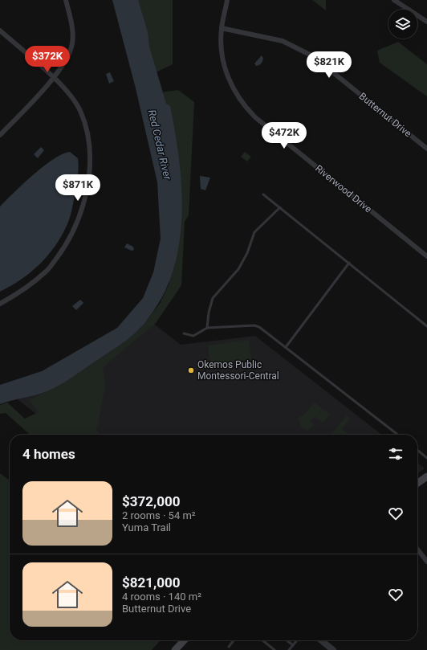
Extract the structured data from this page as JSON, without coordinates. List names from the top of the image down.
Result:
{
  "streets": {
    "street": ["Butternut Drive", "Riverwood Drive"]
  },
  "crossings": [
    ["Butternut Drive", "Riverwood Drive"]
  ],
  "water": ["Red Cedar River"],
  "places": ["Okemos Public Montessori-Central"],
  "page": {
    "price": [
      "$372K",
      "$821K",
      "$472K",
      "$871K"
    ],
    "heading": "4 homes",
    "list": [
      {
        "name": "$372,000",
        "note": "2 rooms · 54 m² · Yuma Trail"
      },
      {
        "name": "$821,000",
        "note": "4 rooms · 140 m² · Butternut Drive"
      }
    ]
  }
}
